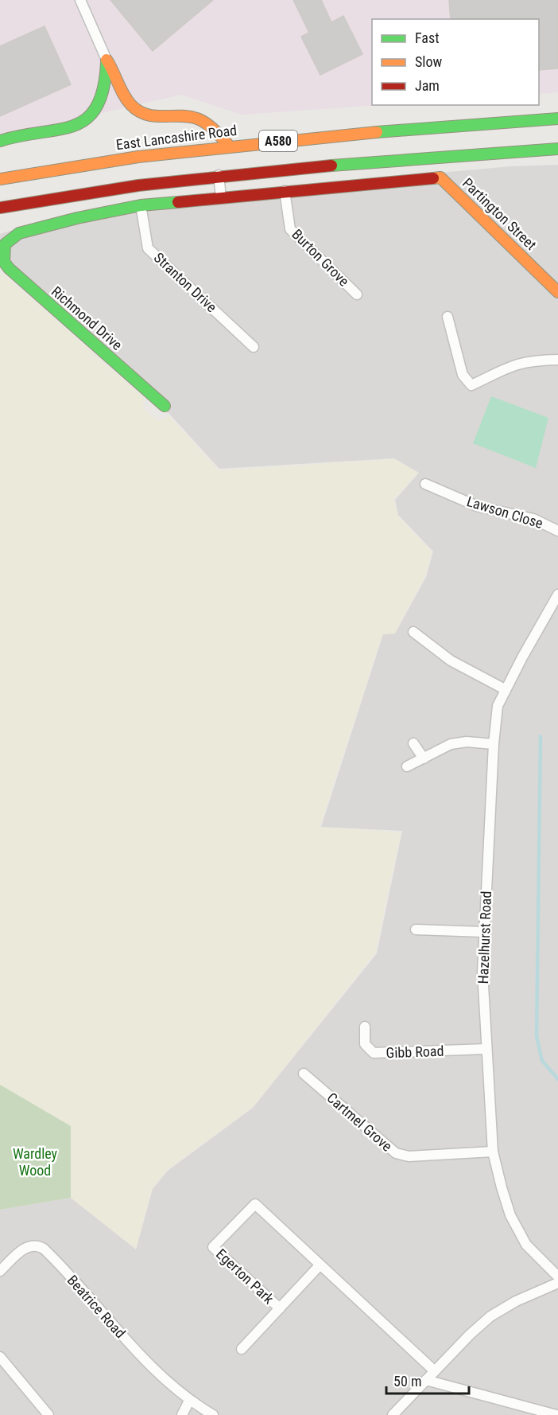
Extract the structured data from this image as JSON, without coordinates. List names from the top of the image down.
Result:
{
  "streets": {
    "main road": [
      "East Lancashire Road",
      "A580",
      "Partington Street",
      "Richmond Drive"
    ],
    "street": [
      "Burton Grove",
      "Stranton Drive",
      "Lawson Close",
      "Hazelhurst Road",
      "Gibb Road",
      "Cartmel Grove",
      "Egerton Park",
      "Beatrice Road"
    ]
  },
  "crossings": [
    ["Partington Street", "Burton Grove"],
    ["Stranton Drive", "Richmond Drive"],
    ["Hazelhurst Road", "Gibb Road"],
    ["Hazelhurst Road", "Cartmel Grove"]
  ],
  "parks": ["Wardley Wood"],
  "legend": ["Fast", "Slow", "Jam"],
  "scale_bar": "50 m"
}
